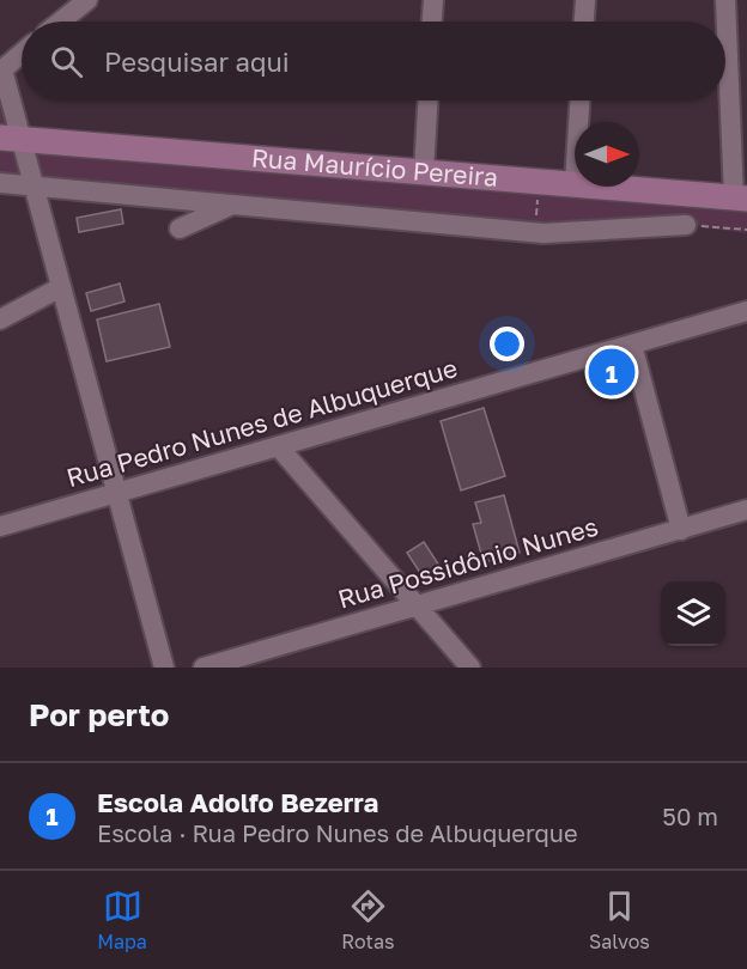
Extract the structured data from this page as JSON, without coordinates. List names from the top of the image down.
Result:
{
  "streets": {
    "main road": ["Rua Maurício Pereira"],
    "street": ["Rua Pedro Nunes de Albuquerque", "Rua Possidônio Nunes"]
  },
  "north": "right",
  "page": {
    "search": "Pesquisar aqui",
    "pins": "1",
    "heading": "Por perto",
    "list": [
      {
        "mark": "1",
        "name": "Escola Adolfo Bezerra",
        "note": "Escola · Rua Pedro Nunes de Albuquerque",
        "value": "50 m"
      }
    ],
    "nav": ["Mapa", "Rotas", "Salvos"]
  }
}
